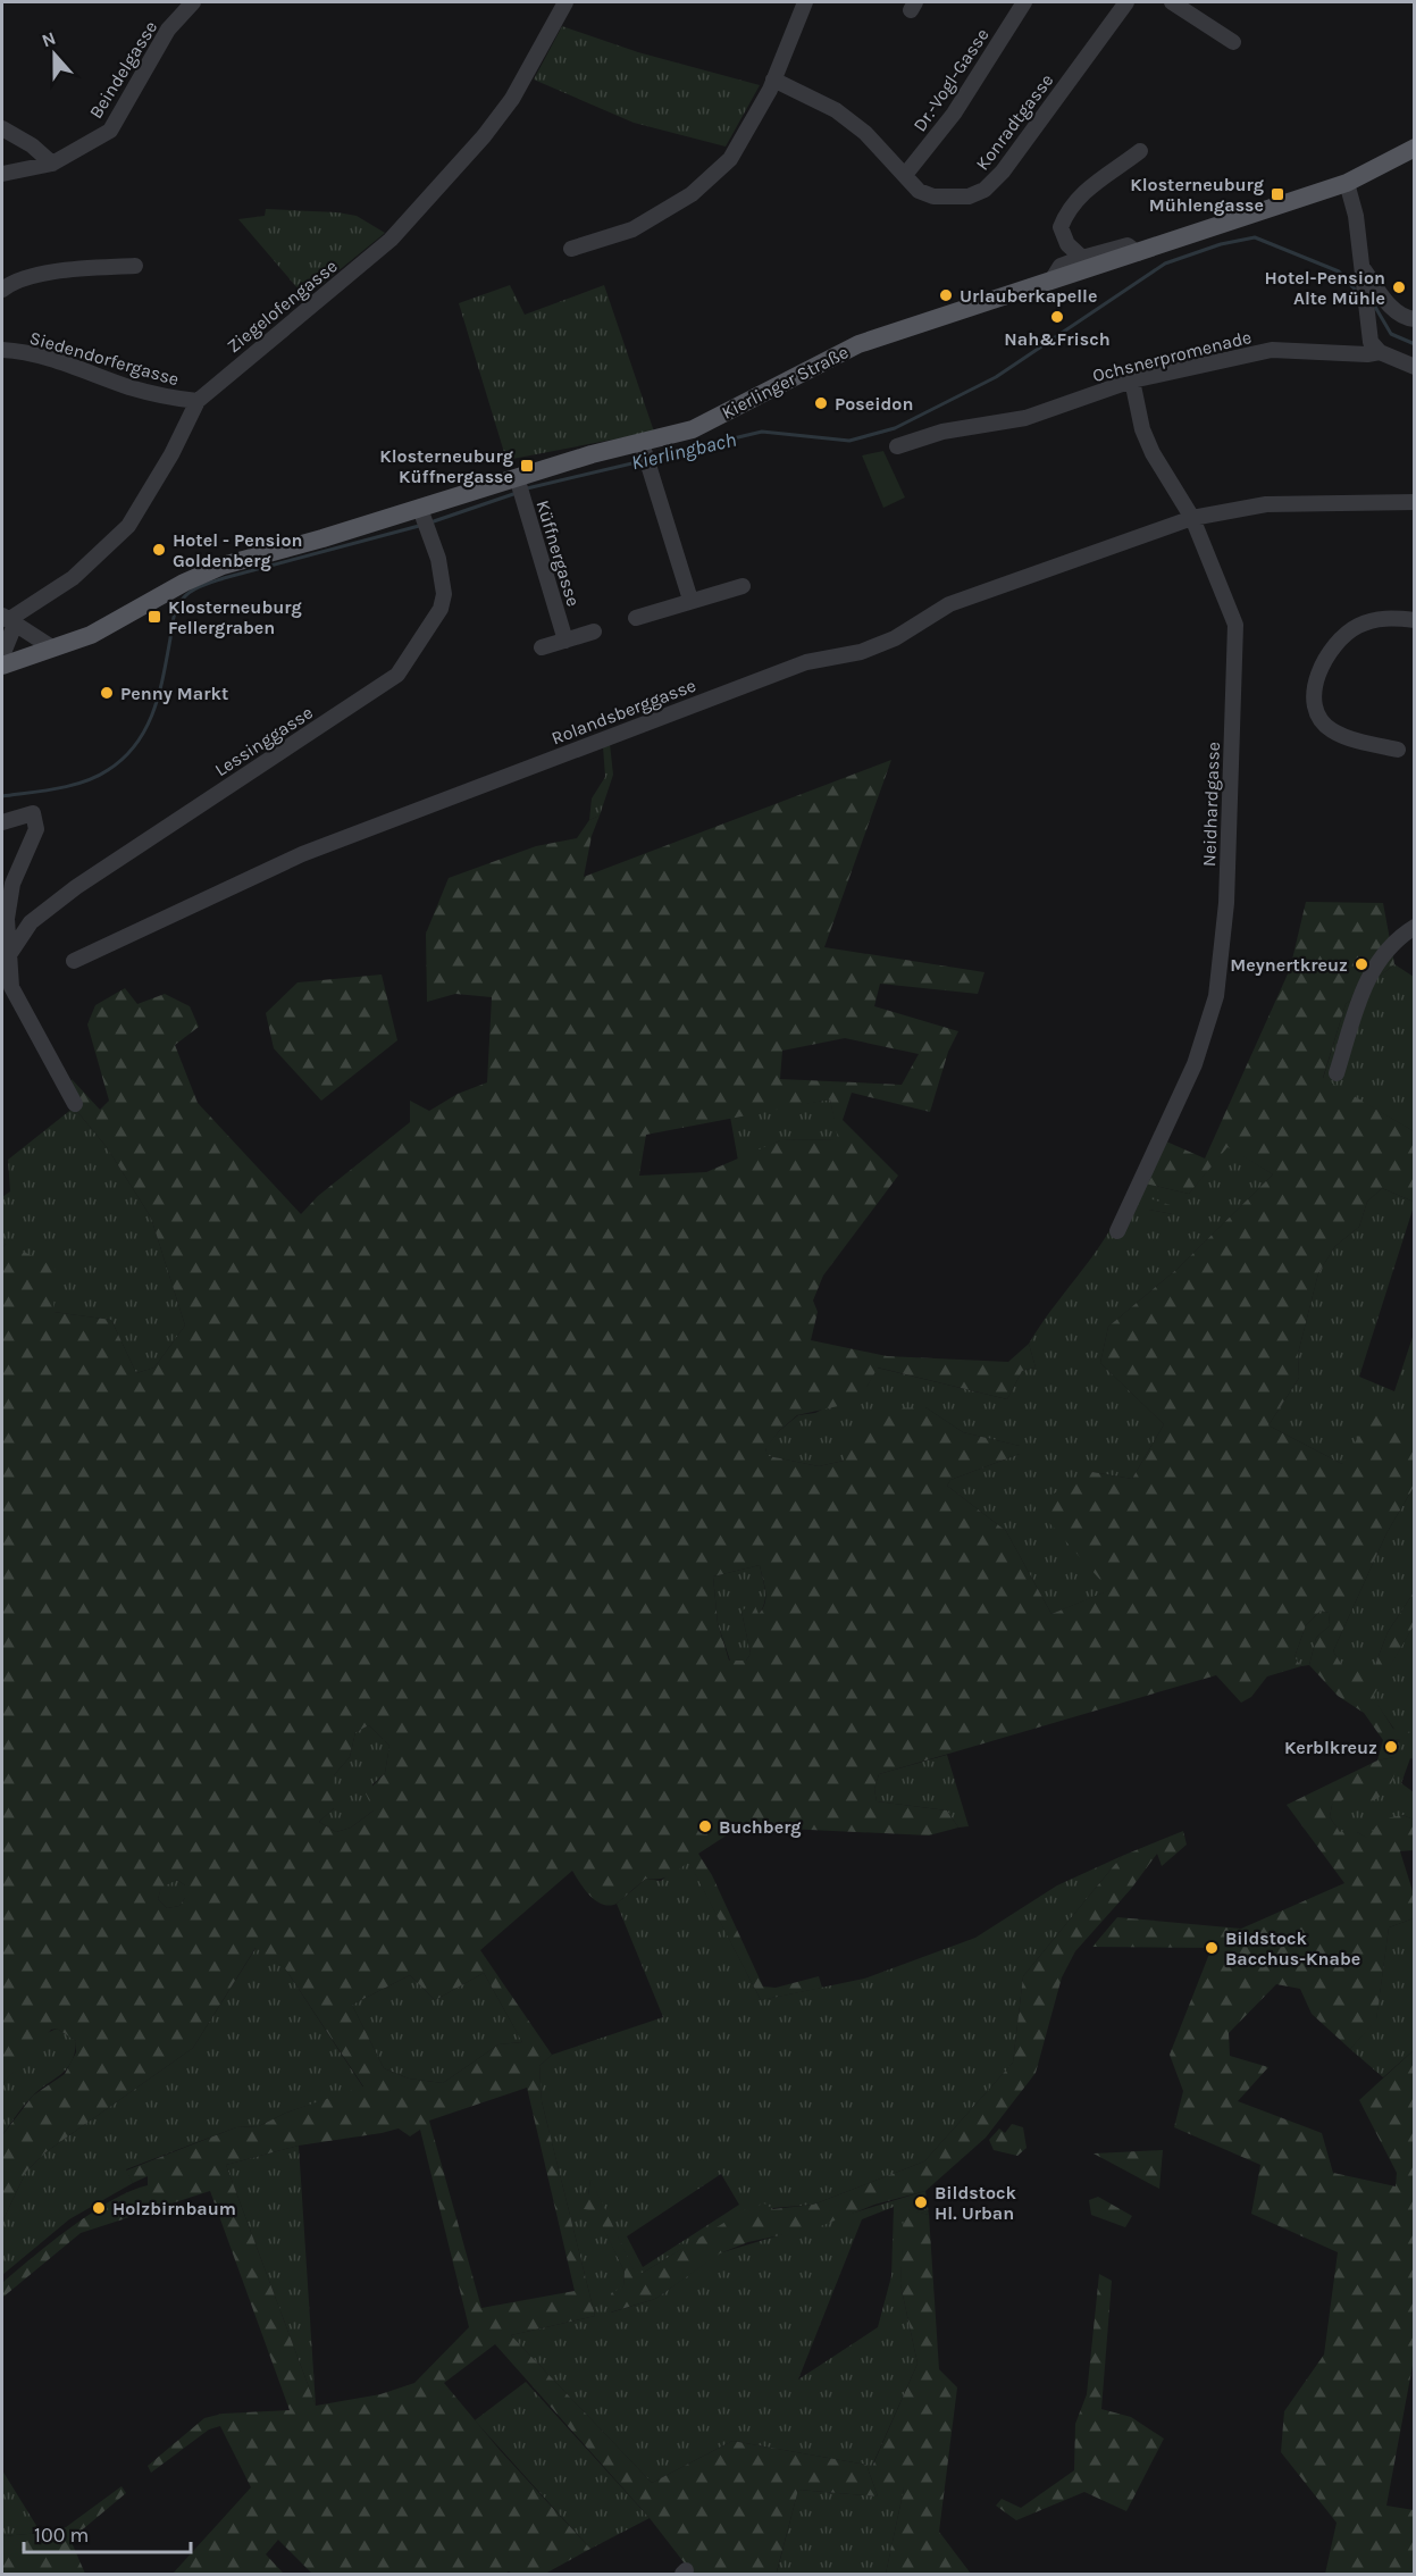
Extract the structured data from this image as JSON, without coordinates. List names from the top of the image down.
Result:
{
  "streets": {
    "main road": ["Kierlinger Straße"],
    "street": [
      "Beindelgasse",
      "Dr.-Vogl-Gasse",
      "Konradtgasse",
      "Ziegelofengasse",
      "Ochsnerpromenade",
      "Siedendorfergasse",
      "Küffnergasse",
      "Rolandsberggasse",
      "Lessinggasse",
      "Neidhardgasse"
    ]
  },
  "crossings": [
    ["Dr.-Vogl-Gasse", "Konradtgasse"],
    ["Ziegelofengasse", "Siedendorfergasse"],
    ["Ochsnerpromenade", "Neidhardgasse"],
    ["Kierlinger Straße", "Küffnergasse"],
    ["Kierlinger Straße", "Lessinggasse"],
    ["Rolandsberggasse", "Neidhardgasse"]
  ],
  "water": ["Kierlingbach"],
  "places": {
    "transit": ["Klosterneuburg Mühlengasse", "Klosterneuburg Küffnergasse", "Klosterneuburg Fellergraben"],
    "other": [
      "Hotel-Pension Alte Mühle",
      "Urlauberkapelle",
      "Nah&Frisch",
      "Poseidon",
      "Hotel - Pension Goldenberg",
      "Penny Markt",
      "Meynertkreuz",
      "Kerblkreuz",
      "Buchberg",
      "Bildstock Bacchus-Knabe",
      "Bildstock Hl. Urban",
      "Holzbirnbaum"
    ]
  },
  "scale_bar": "100 m",
  "north": "top"
}
